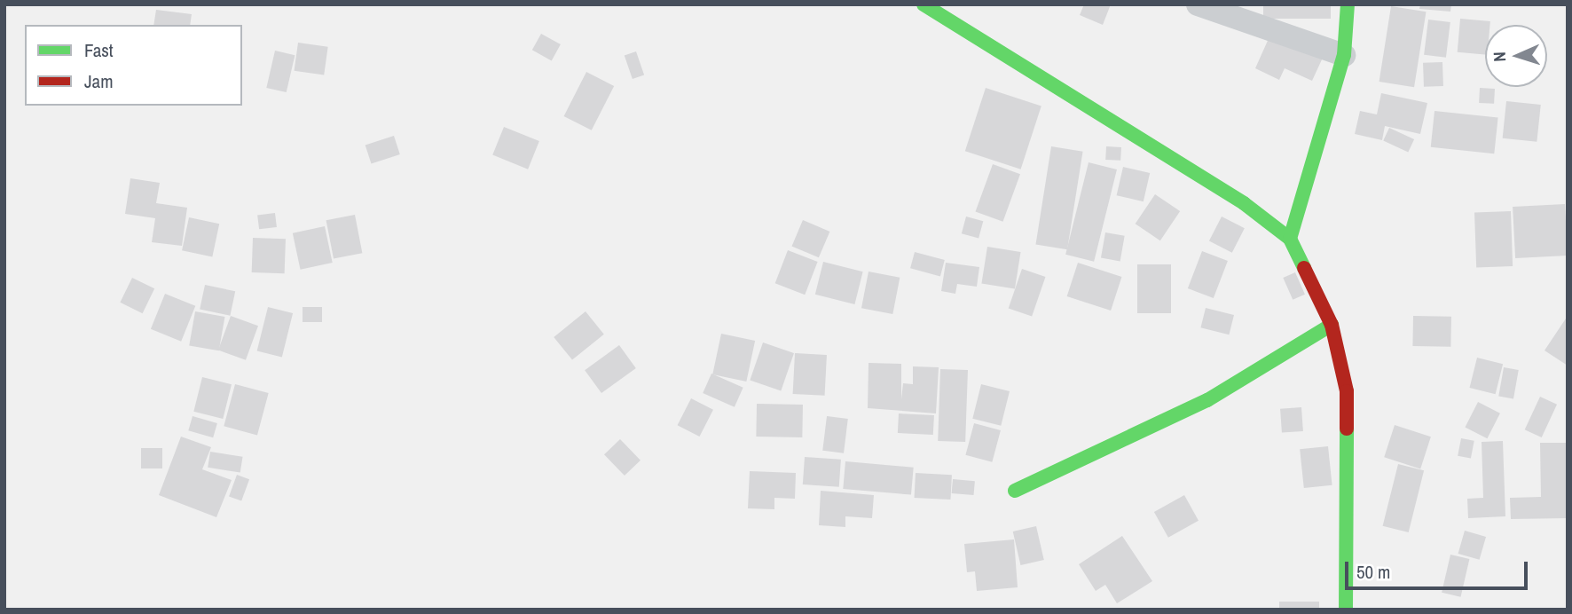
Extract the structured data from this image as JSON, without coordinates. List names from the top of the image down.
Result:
{
  "legend": ["Fast", "Jam"],
  "scale_bar": "50 m",
  "north": "left"
}
